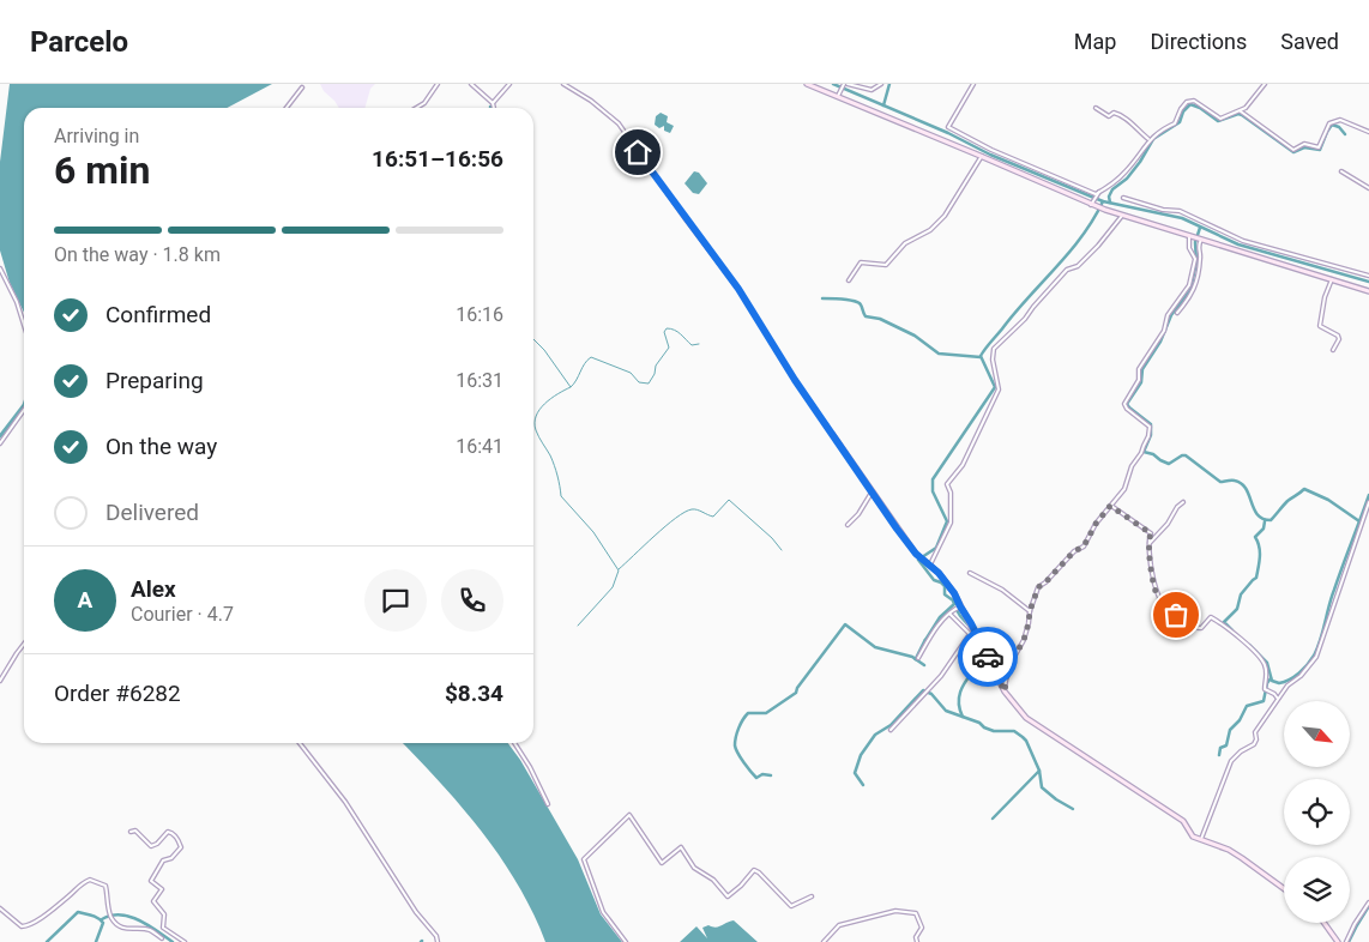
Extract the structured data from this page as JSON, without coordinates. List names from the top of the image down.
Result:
{
  "north": "bottom right",
  "page": {
    "header": "Parcelo",
    "nav": ["Map", "Directions", "Saved"],
    "heading": ["6 min", "Arriving in", "16:51–16:56"],
    "panel": [
      "Alex",
      "Courier · 4.7",
      "Order #6282",
      "$8.34"
    ],
    "bar": "On the way · 1.8 km",
    "list": [
      ["Confirmed", "16:16"],
      ["Preparing", "16:31"],
      ["On the way", "16:41"],
      "Delivered"
    ],
    "round": "A"
  }
}
